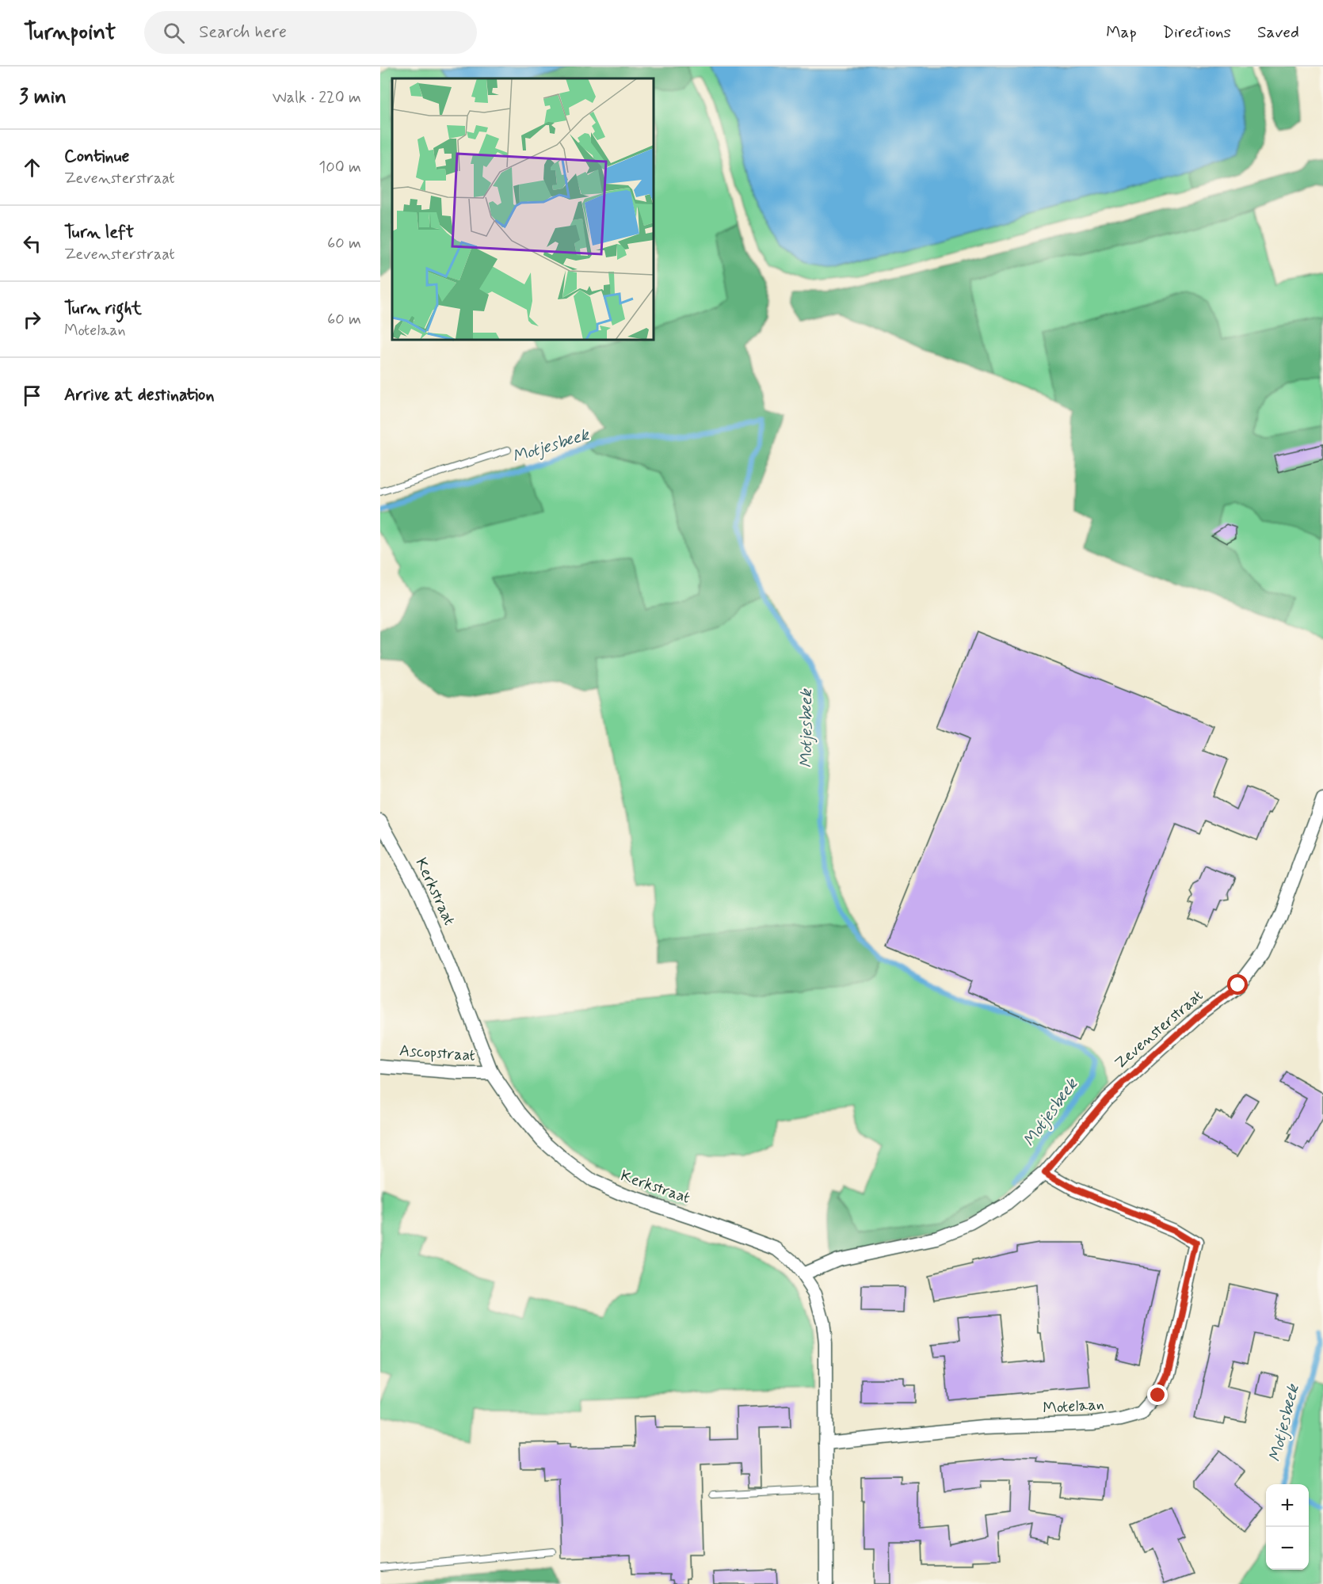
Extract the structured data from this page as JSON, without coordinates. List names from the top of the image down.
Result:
{
  "streets": {
    "street": [
      "Kerkstraat",
      "Zevensterstraat",
      "Ascopstraat",
      "Motelaan"
    ]
  },
  "crossings": [
    ["Kerkstraat", "Zevensterstraat"],
    ["Kerkstraat", "Ascopstraat"],
    ["Kerkstraat", "Motelaan"],
    ["Zevensterstraat", "Motelaan"]
  ],
  "water": ["Motjesbeek"],
  "page": {
    "header": "Turnpoint",
    "search": "Search here",
    "nav": ["Map", "Directions", "Saved"],
    "heading": ["3 min", "Walk · 220 m"],
    "list": [
      ["Continue", "Zevensterstraat", "100 m"],
      ["Turn left", "Zevensterstraat", "60 m"],
      ["Turn right", "Motelaan", "60 m"],
      "Arrive at destination"
    ],
    "map_buttons": ["+", "−"]
  }
}
